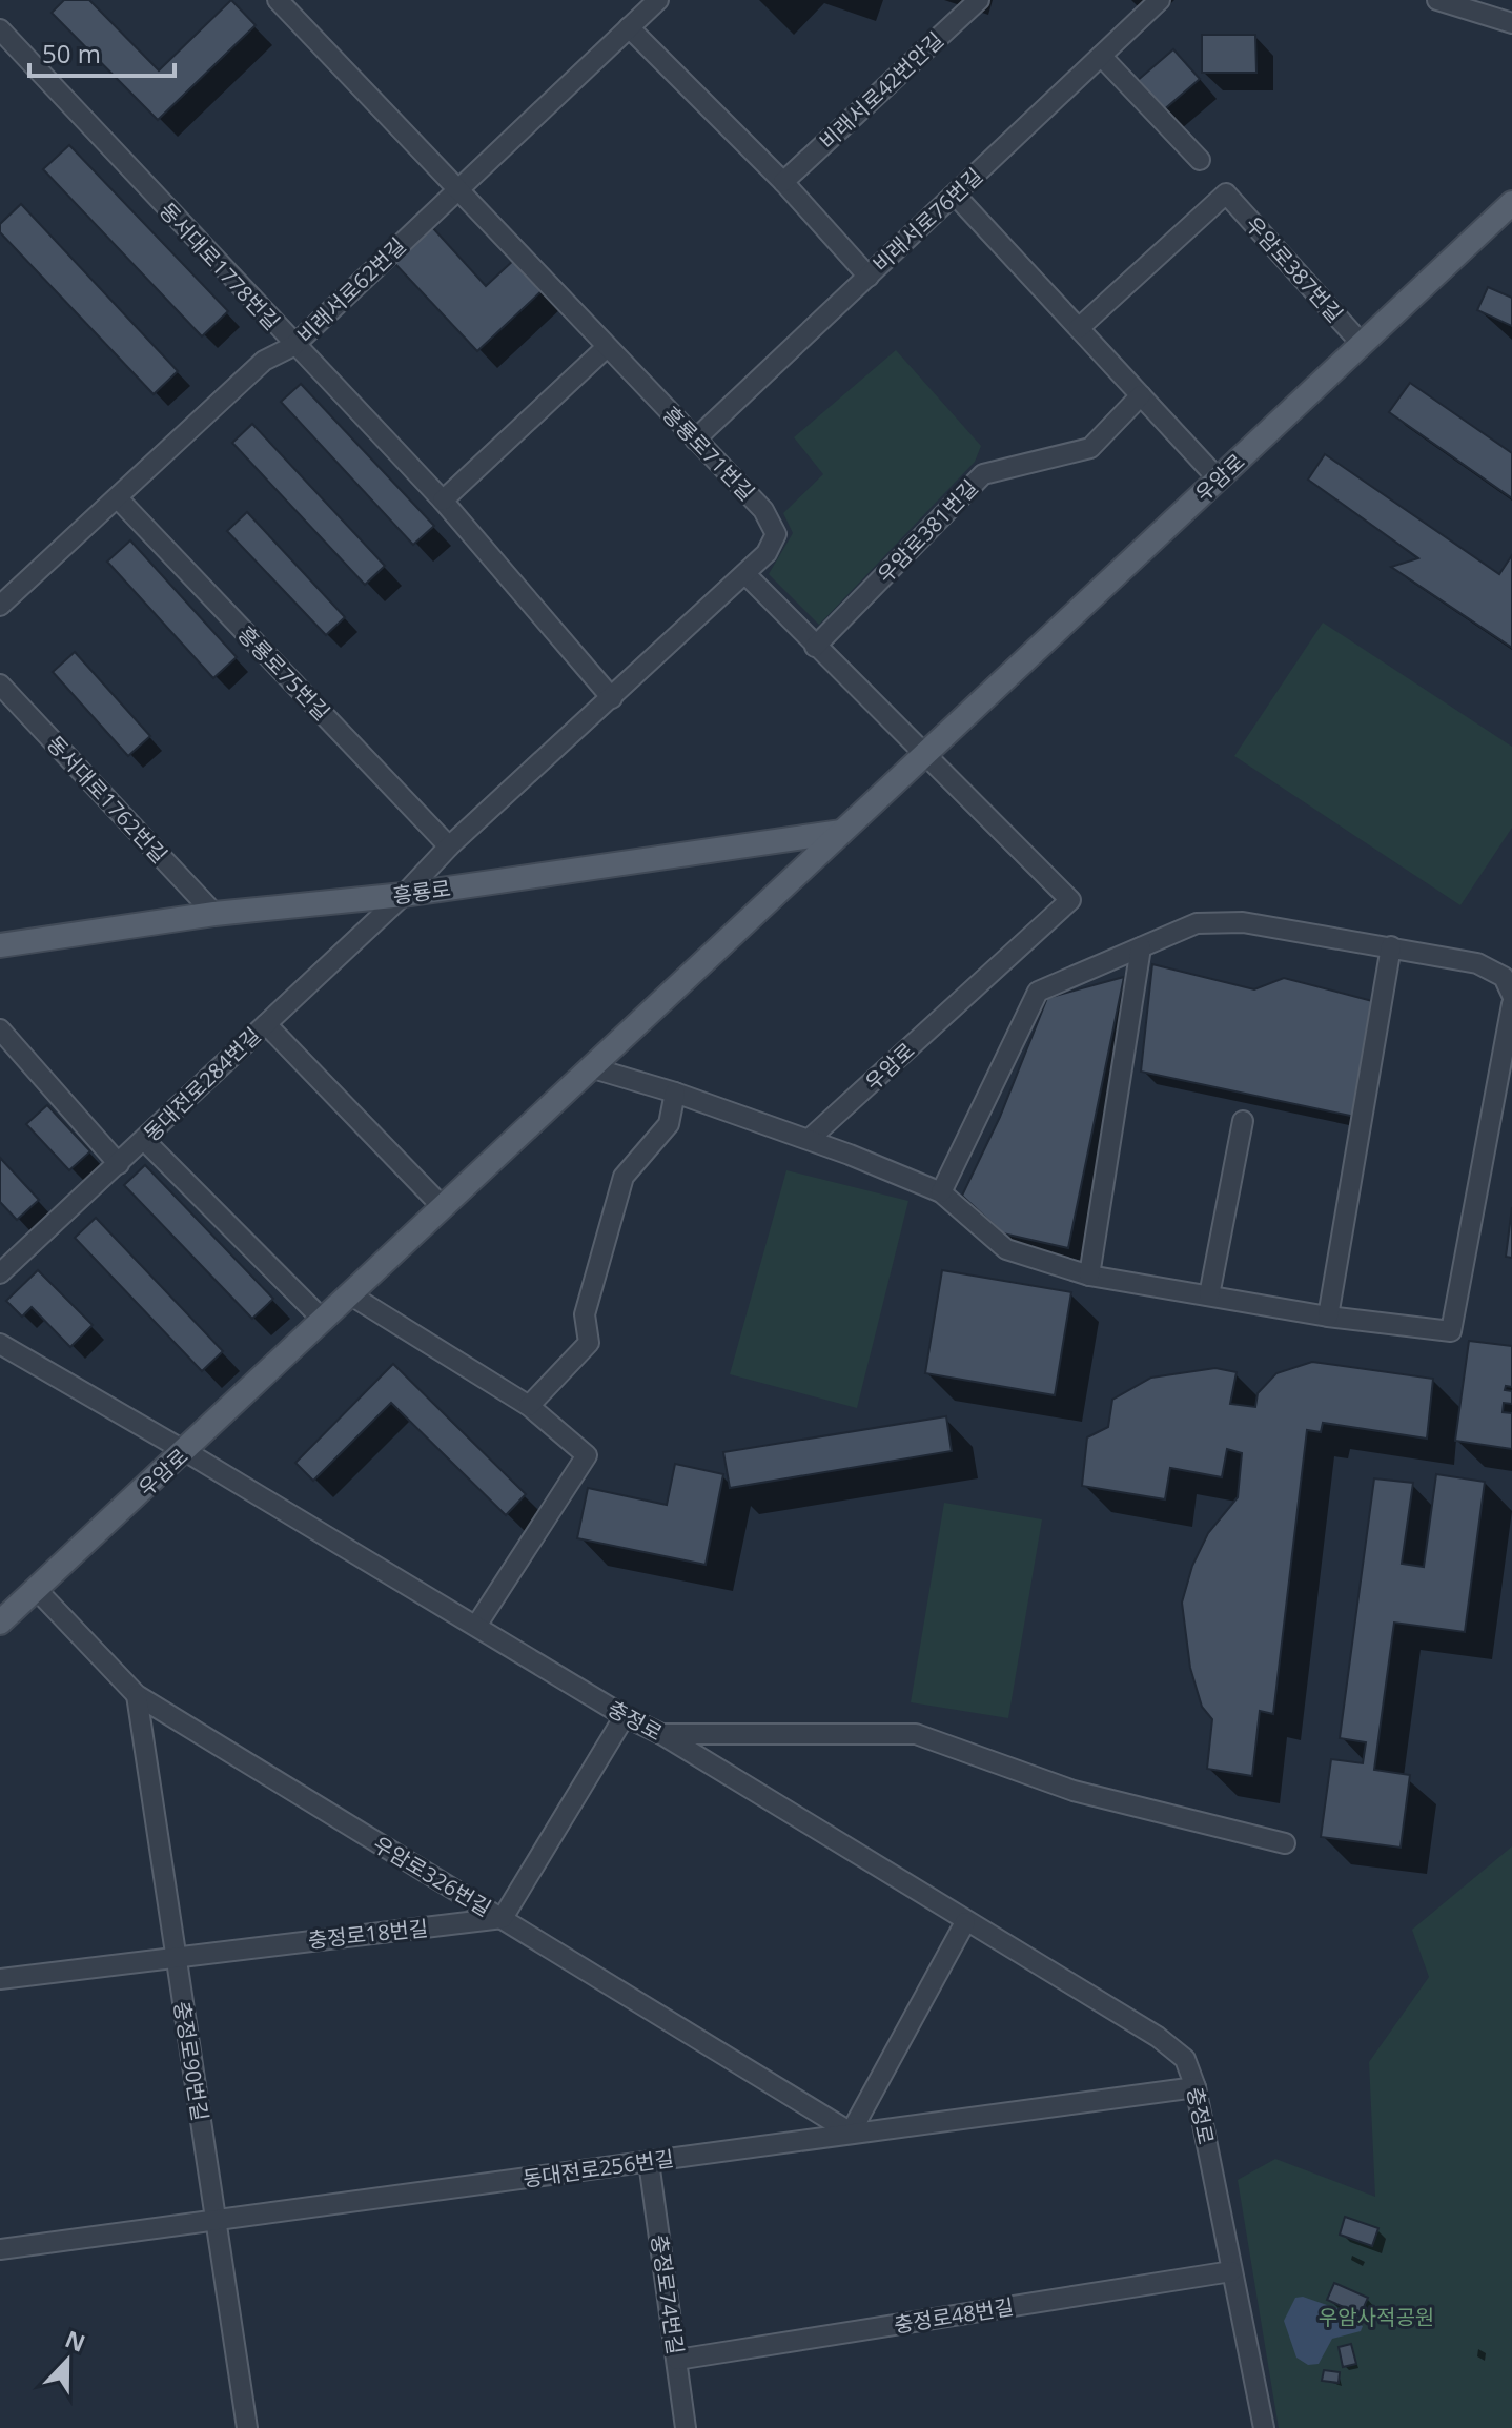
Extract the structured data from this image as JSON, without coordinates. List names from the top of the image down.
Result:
{
  "streets": {
    "main road": ["우암로", "흥룡로"],
    "street": [
      "비래서로42번안길",
      "비래서로76번길",
      "동서대로1778번길",
      "우암로387번길",
      "비래서로62번길",
      "흥룡로71번길",
      "우암로381번길",
      "흥룡로75번길",
      "동서대로1762번길",
      "동대전로284번길",
      "충정로",
      "우암로326번길",
      "충정로18번길",
      "충정로90번길",
      "동대전로256번길",
      "충정로74번길",
      "충정로48번길"
    ]
  },
  "crossings": [
    ["비래서로76번길", "흥룡로71번길"],
    ["동서대로1778번길", "비래서로62번길"],
    ["동서대로1778번길", "흥룡로71번길"],
    ["우암로387번길", "우암로"],
    ["비래서로62번길", "흥룡로71번길"],
    ["비래서로62번길", "흥룡로75번길"],
    ["흥룡로71번길", "우암로"],
    ["흥룡로71번길", "흥룡로75번길"],
    ["흥룡로71번길", "흥룡로"],
    ["흥룡로71번길", "동대전로284번길"],
    ["우암로", "우암로381번길"],
    ["우암로", "흥룡로"],
    ["우암로", "충정로"],
    ["우암로", "우암로326번길"],
    ["동서대로1762번길", "흥룡로"],
    ["흥룡로", "동대전로284번길"],
    ["충정로", "동대전로256번길"],
    ["충정로", "충정로48번길"],
    ["우암로326번길", "충정로18번길"],
    ["우암로326번길", "충정로90번길"],
    ["우암로326번길", "동대전로256번길"],
    ["충정로18번길", "충정로90번길"],
    ["충정로90번길", "동대전로256번길"],
    ["동대전로256번길", "충정로74번길"],
    ["충정로74번길", "충정로48번길"]
  ],
  "parks": ["우암사적공원"],
  "scale_bar": "50 m",
  "north": "top"
}
